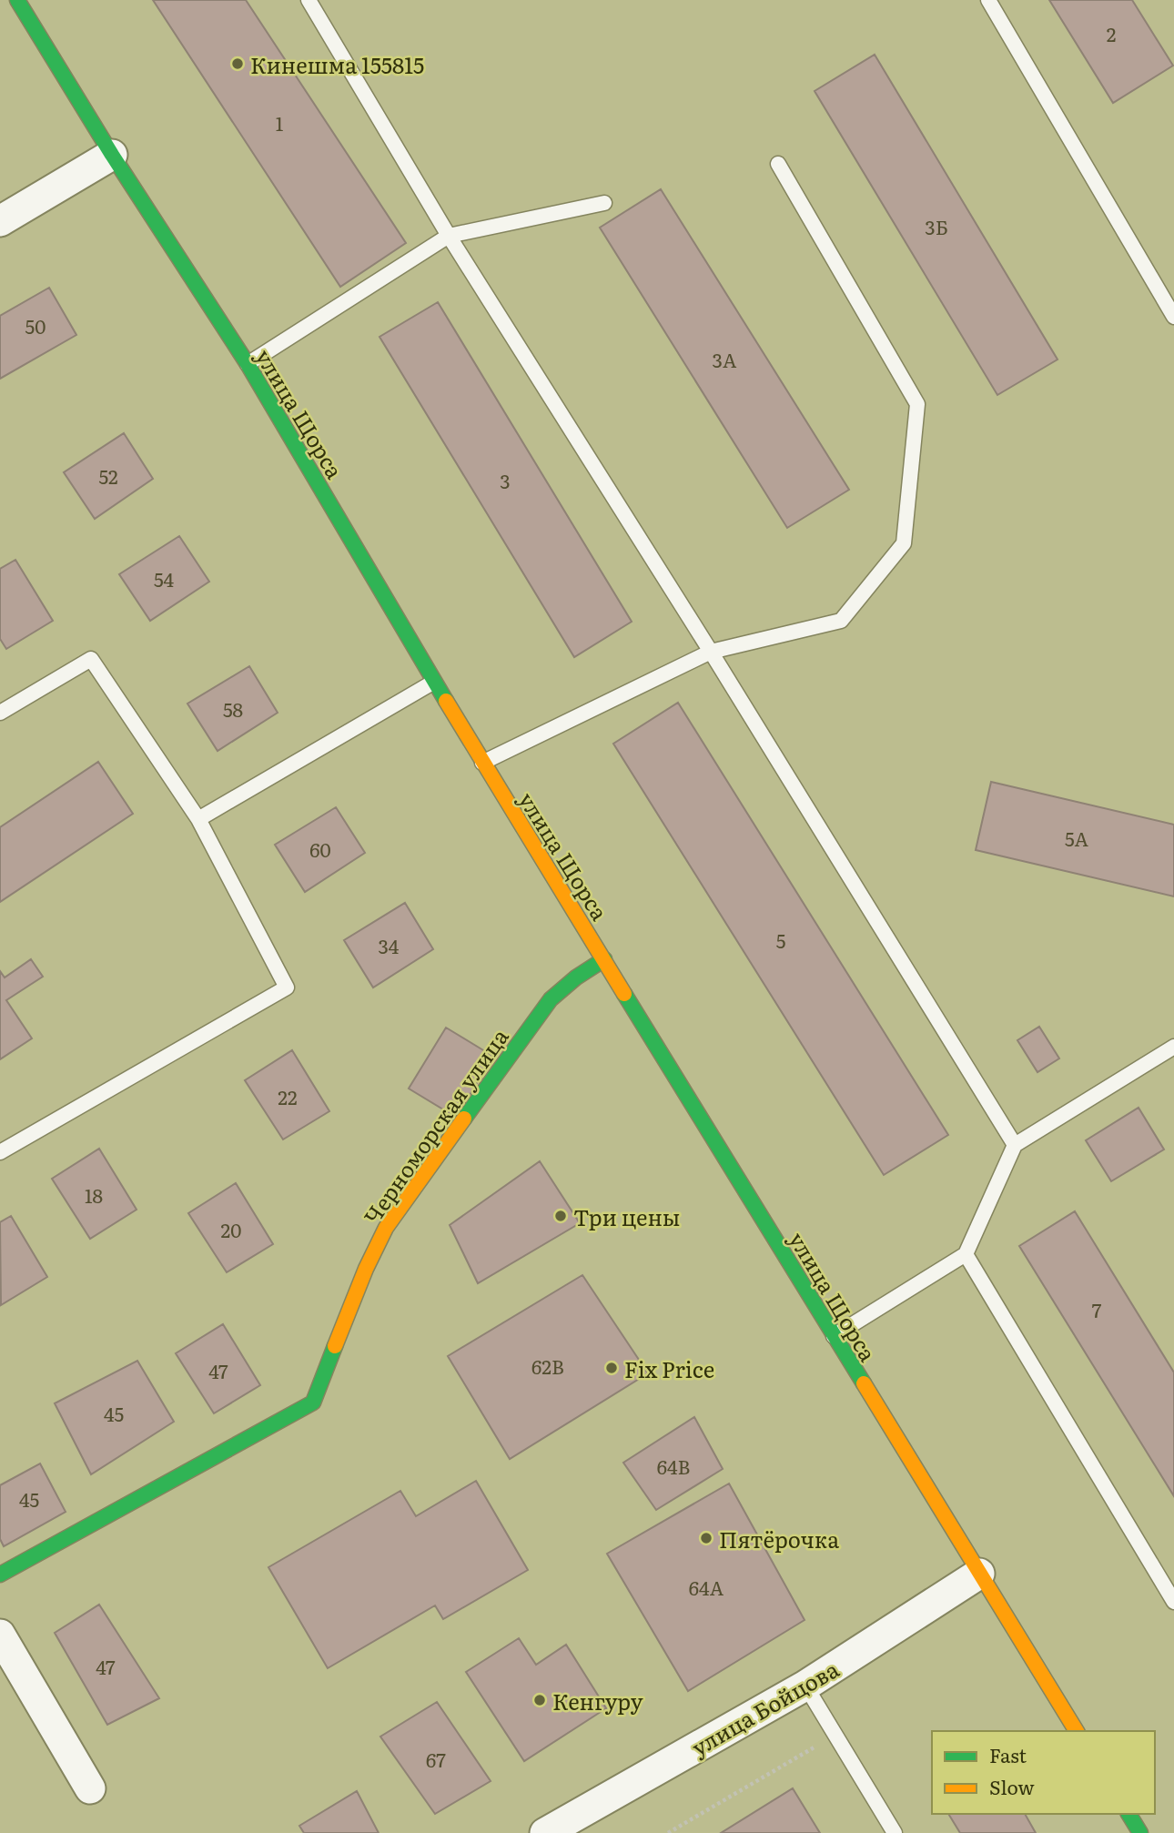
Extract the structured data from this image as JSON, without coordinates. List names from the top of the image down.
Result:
{
  "streets": {
    "street": ["улица Щорса", "Черноморская улица", "улица Бойцова"]
  },
  "crossings": [
    ["улица Щорса", "Черноморская улица"],
    ["улица Щорса", "улица Бойцова"]
  ],
  "places": [
    "Кинешма 155815",
    "Три цены",
    "Fix Price",
    "Пятёрочка",
    "Кенгуру"
  ],
  "house_numbers": [
    "2",
    "1",
    "3Б",
    "50",
    "3А",
    "52",
    "3",
    "54",
    "58",
    "5А",
    "60",
    "5",
    "34",
    "22",
    "18",
    "20",
    "7",
    "62В",
    "47",
    "45",
    "64В",
    "45",
    "64А",
    "47",
    "67"
  ],
  "legend": ["Fast", "Slow"]
}
